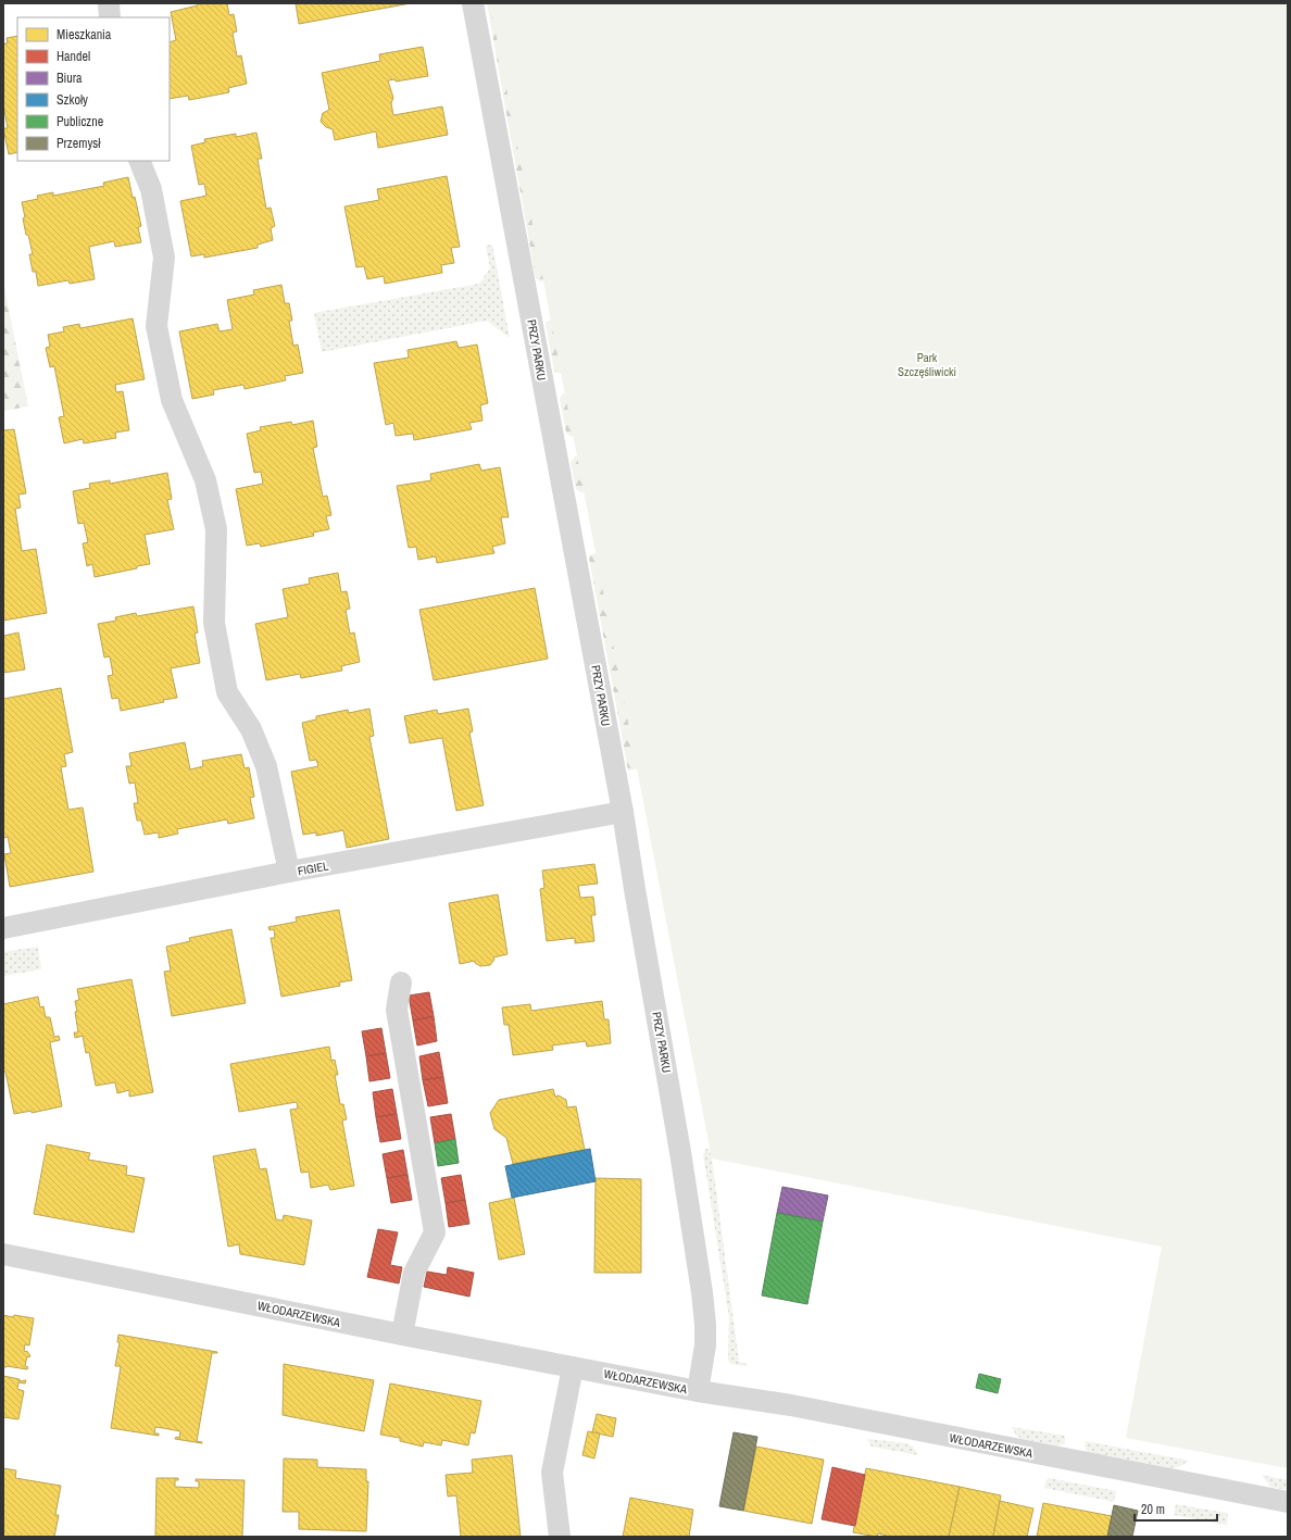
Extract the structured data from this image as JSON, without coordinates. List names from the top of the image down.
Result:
{
  "streets": {
    "street": ["PRZY PARKU", "FIGIEL", "WŁODARZEWSKA"]
  },
  "crossings": [
    ["PRZY PARKU", "FIGIEL"],
    ["PRZY PARKU", "WŁODARZEWSKA"]
  ],
  "parks": ["Park Szczęśliwicki"],
  "legend": [
    "Mieszkania",
    "Handel",
    "Biura",
    "Szkoły",
    "Publiczne",
    "Przemysł"
  ],
  "scale_bar": "20 m"
}
